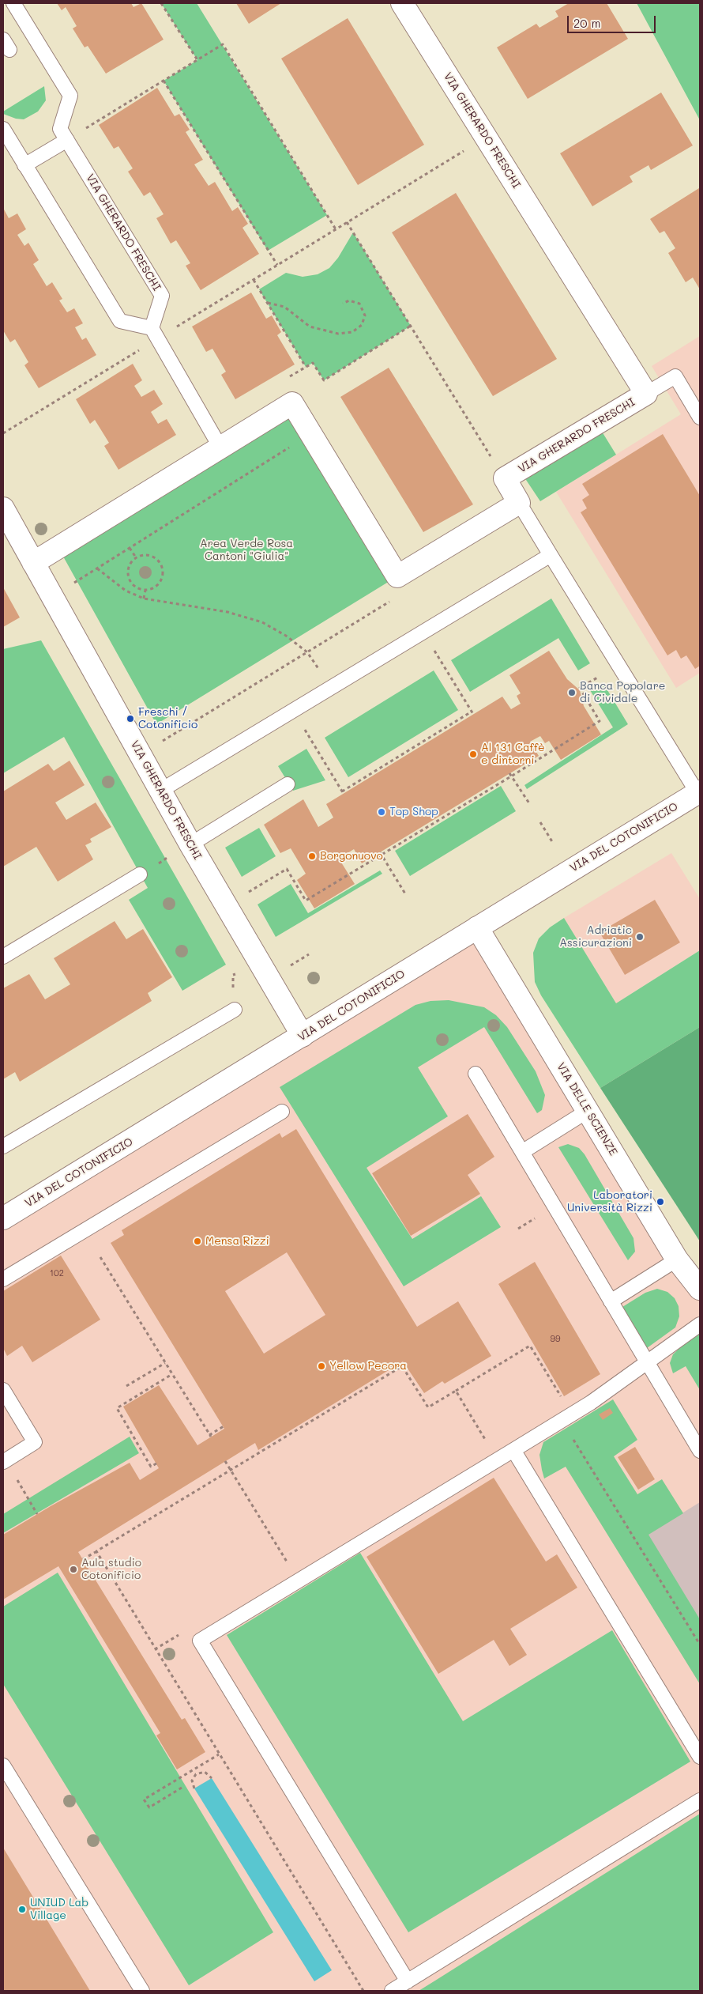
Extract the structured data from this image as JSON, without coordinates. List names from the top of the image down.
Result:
{
  "streets": {
    "street": ["VIA GHERARDO FRESCHI", "VIA DEL COTONIFICIO", "VIA DELLE SCIENZE"]
  },
  "crossings": [
    ["VIA GHERARDO FRESCHI", "VIA DEL COTONIFICIO"],
    ["VIA DEL COTONIFICIO", "VIA DELLE SCIENZE"]
  ],
  "parks": ["Area Verde Rosa Cantoni \"Giulia\""],
  "places": [
    "Banca Popolare di Cividale",
    "Freschi / Cotonificio",
    "Al 131 Caffè e dintorni",
    "Top Shop",
    "Borgonuovo",
    "Adriatic Assicurazioni",
    "Laboratori Università Rizzi",
    "Mensa Rizzi",
    "Yellow Pecora",
    "Aula studio Cotonificio",
    "UNIUD Lab Village"
  ],
  "house_numbers": ["102", "99"],
  "scale_bar": "20 m"
}
